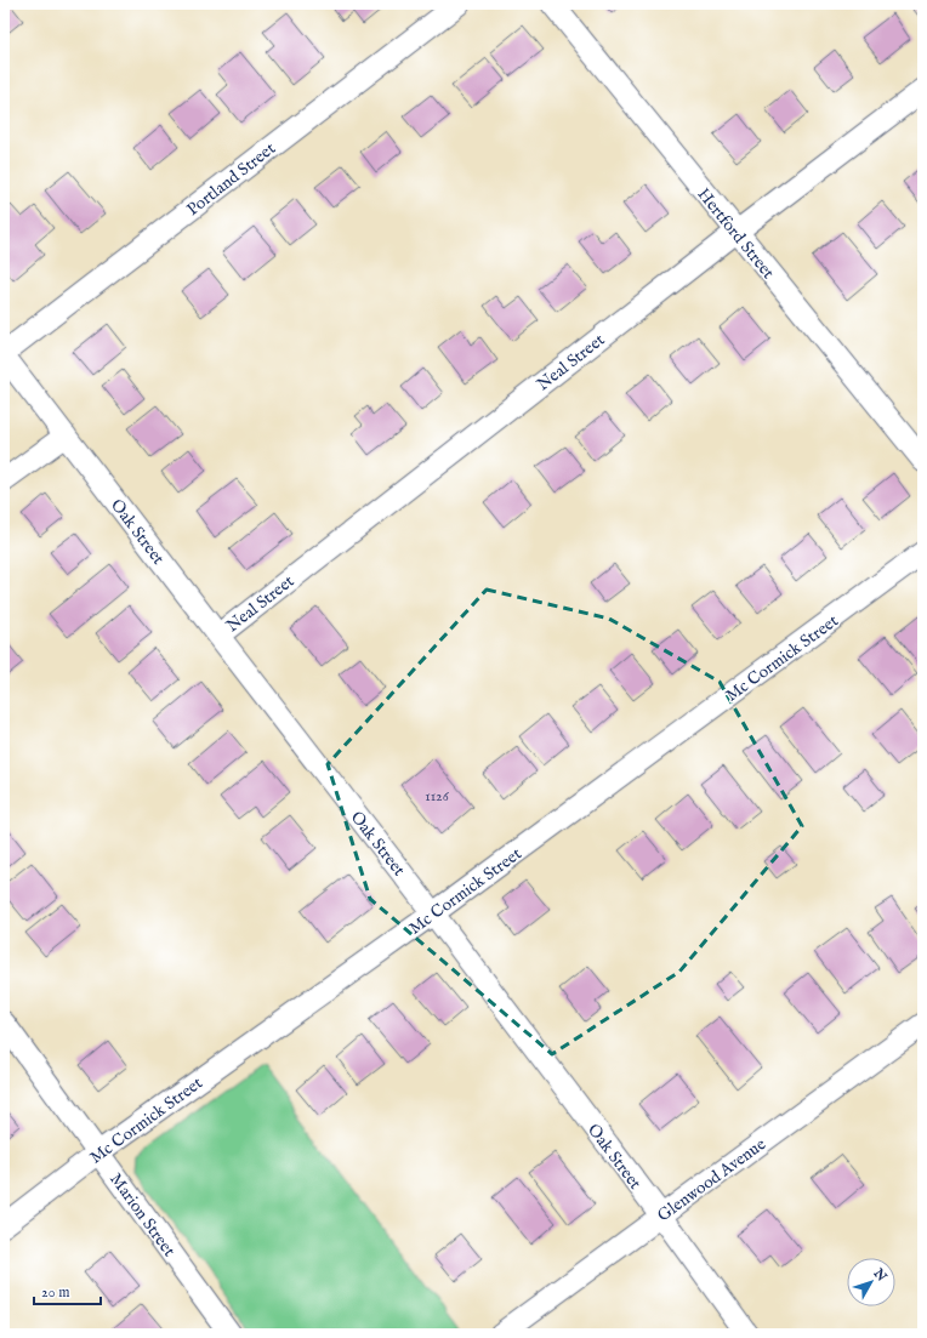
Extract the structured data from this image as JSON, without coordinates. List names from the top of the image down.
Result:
{
  "streets": {
    "street": [
      "Portland Street",
      "Hertford Street",
      "Neal Street",
      "Oak Street",
      "Mc Cormick Street",
      "Glenwood Avenue",
      "Marion Street"
    ]
  },
  "crossings": [
    ["Portland Street", "Oak Street"],
    ["Hertford Street", "Neal Street"],
    ["Neal Street", "Oak Street"],
    ["Oak Street", "Mc Cormick Street"],
    ["Oak Street", "Glenwood Avenue"],
    ["Mc Cormick Street", "Marion Street"]
  ],
  "house_numbers": ["1126"],
  "scale_bar": "20 m",
  "north": "top right"
}
